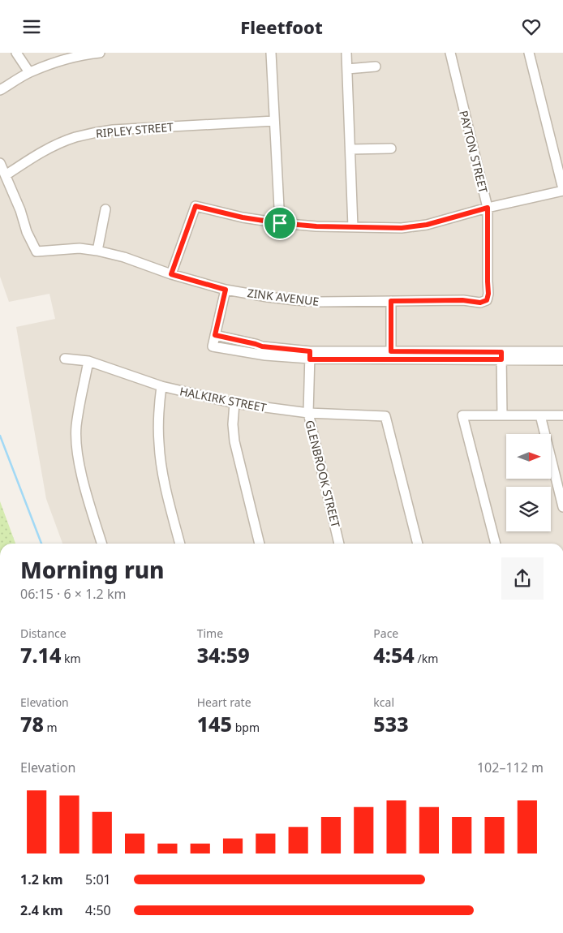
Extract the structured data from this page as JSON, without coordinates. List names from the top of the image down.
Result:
{
  "streets": {
    "street": [
      "RIPLEY STREET",
      "PAYTON STREET",
      "ZINK AVENUE",
      "HALKIRK STREET",
      "GLENBROOK STREET"
    ]
  },
  "crossings": [
    ["RIPLEY STREET", "ZINK AVENUE"],
    ["PAYTON STREET", "ZINK AVENUE"],
    ["HALKIRK STREET", "GLENBROOK STREET"]
  ],
  "north": "right",
  "page": {
    "header": "Fleetfoot",
    "heading": ["Morning run", "06:15 · 6 × 1.2 km"],
    "stats": [
      ["Distance", "7.14 km"],
      ["Time", "34:59"],
      ["Pace", "4:54 /km"],
      ["Elevation", "78 m"],
      ["Heart rate", "145 bpm"],
      ["kcal", "533"]
    ],
    "chart": ["Elevation", "102–112 m"],
    "list": [
      {
        "name": "1.2 km",
        "note": "5:01"
      },
      {
        "name": "2.4 km",
        "note": "4:50"
      }
    ]
  }
}
